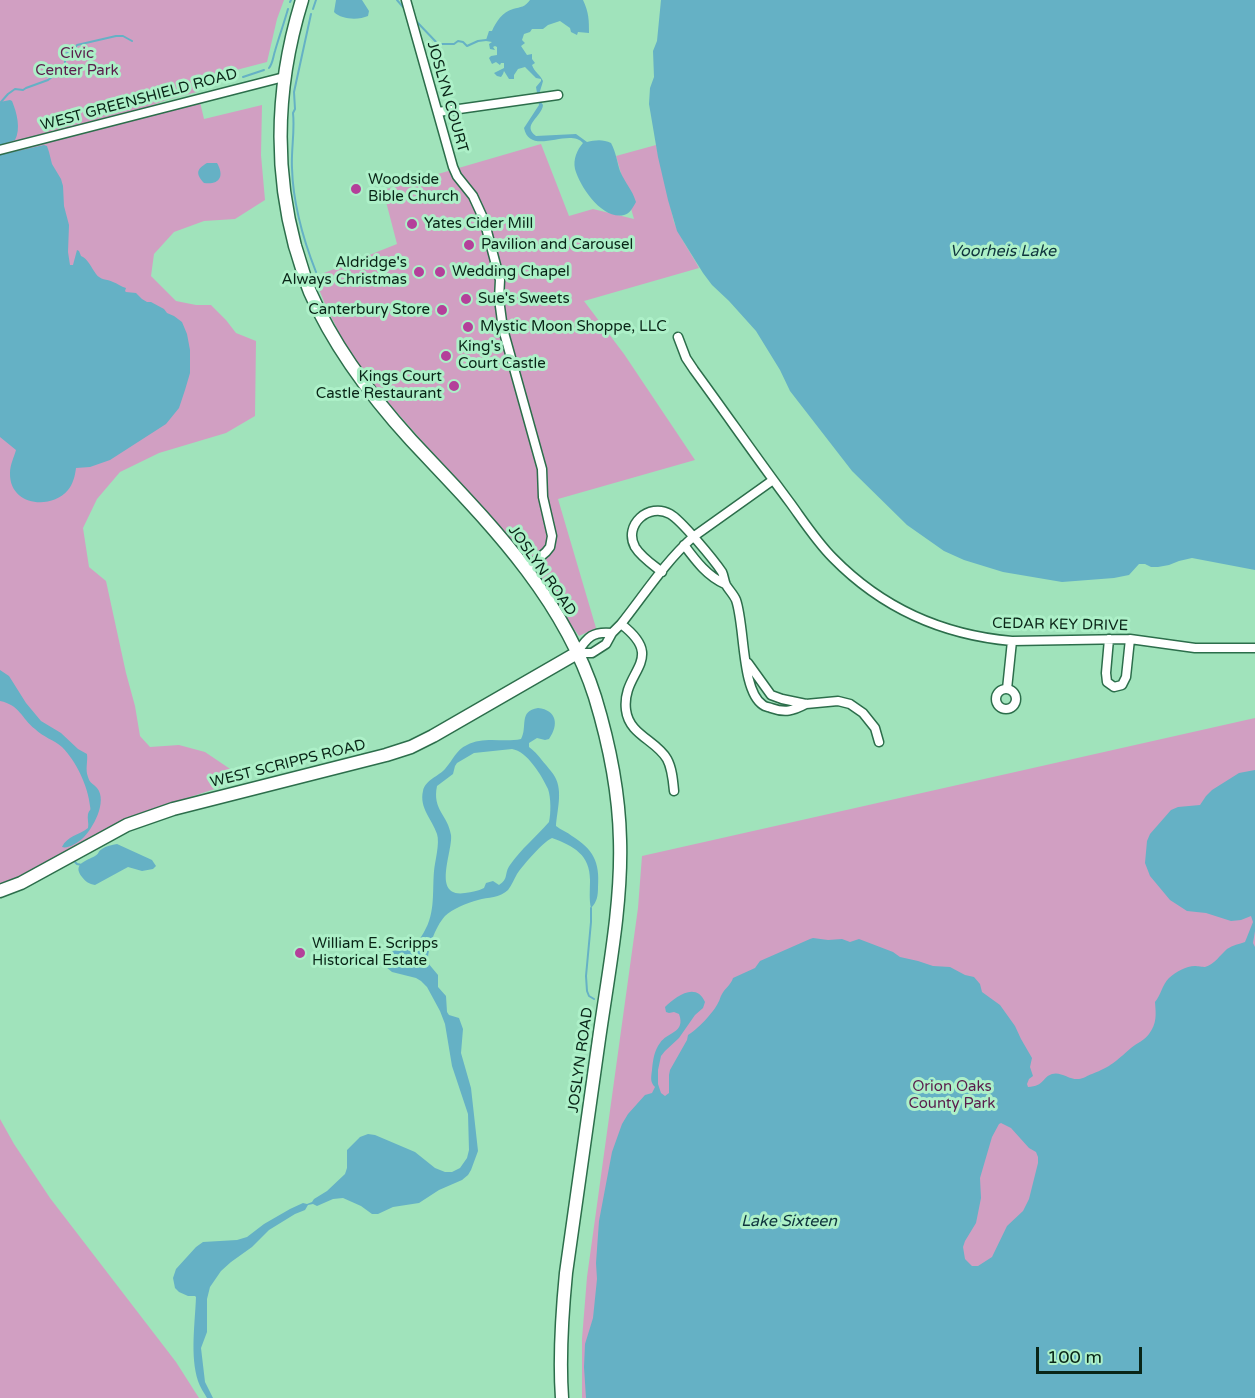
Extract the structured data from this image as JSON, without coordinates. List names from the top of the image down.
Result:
{
  "streets": {
    "street": [
      "JOSLYN COURT",
      "WEST GREENSHIELD ROAD",
      "JOSLYN ROAD",
      "CEDAR KEY DRIVE",
      "WEST SCRIPPS ROAD"
    ]
  },
  "crossings": [
    ["JOSLYN COURT", "JOSLYN ROAD"],
    ["WEST GREENSHIELD ROAD", "JOSLYN ROAD"],
    ["JOSLYN ROAD", "WEST SCRIPPS ROAD"],
    ["CEDAR KEY DRIVE", "WEST SCRIPPS ROAD"]
  ],
  "water": ["Voorheis Lake", "Lake Sixteen"],
  "parks": ["Civic Center Park", "Orion Oaks County Park"],
  "places": [
    "Woodside Bible Church",
    "Yates Cider Mill",
    "Pavilion and Carousel",
    "Aldridge's Always Christmas",
    "Wedding Chapel",
    "Sue's Sweets",
    "Canterbury Store",
    "Mystic Moon Shoppe, LLC",
    "King's Court Castle",
    "Kings Court Castle Restaurant",
    "William E. Scripps Historical Estate"
  ],
  "scale_bar": "100 m"
}
